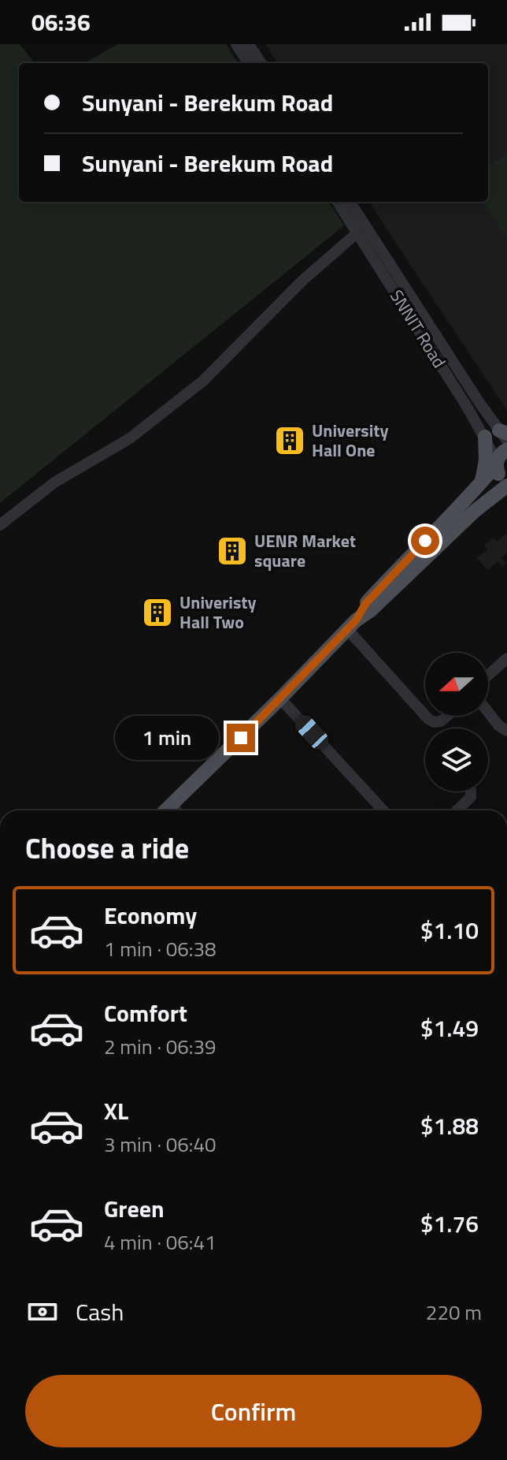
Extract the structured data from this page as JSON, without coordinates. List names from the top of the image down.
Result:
{
  "streets": {
    "street": ["SNNIT Road"]
  },
  "places": {
    "building": ["University Hall One", "UENR Market square", "Univeristy Hall Two"]
  },
  "north": "left",
  "page": {
    "status": "06:36",
    "banner": ["Sunyani - Berekum Road", "Sunyani - Berekum Road"],
    "bubble": "1 min",
    "heading": "Choose a ride",
    "list": [
      {
        "name": "Economy",
        "note": "1 min · 06:38",
        "value": "$1.10"
      },
      {
        "name": "Comfort",
        "note": "2 min · 06:39",
        "value": "$1.49"
      },
      {
        "name": "XL",
        "note": "3 min · 06:40",
        "value": "$1.88"
      },
      {
        "name": "Green",
        "note": "4 min · 06:41",
        "value": "$1.76"
      }
    ],
    "pay": ["Cash", "220 m"],
    "buttons": "Confirm"
  }
}
